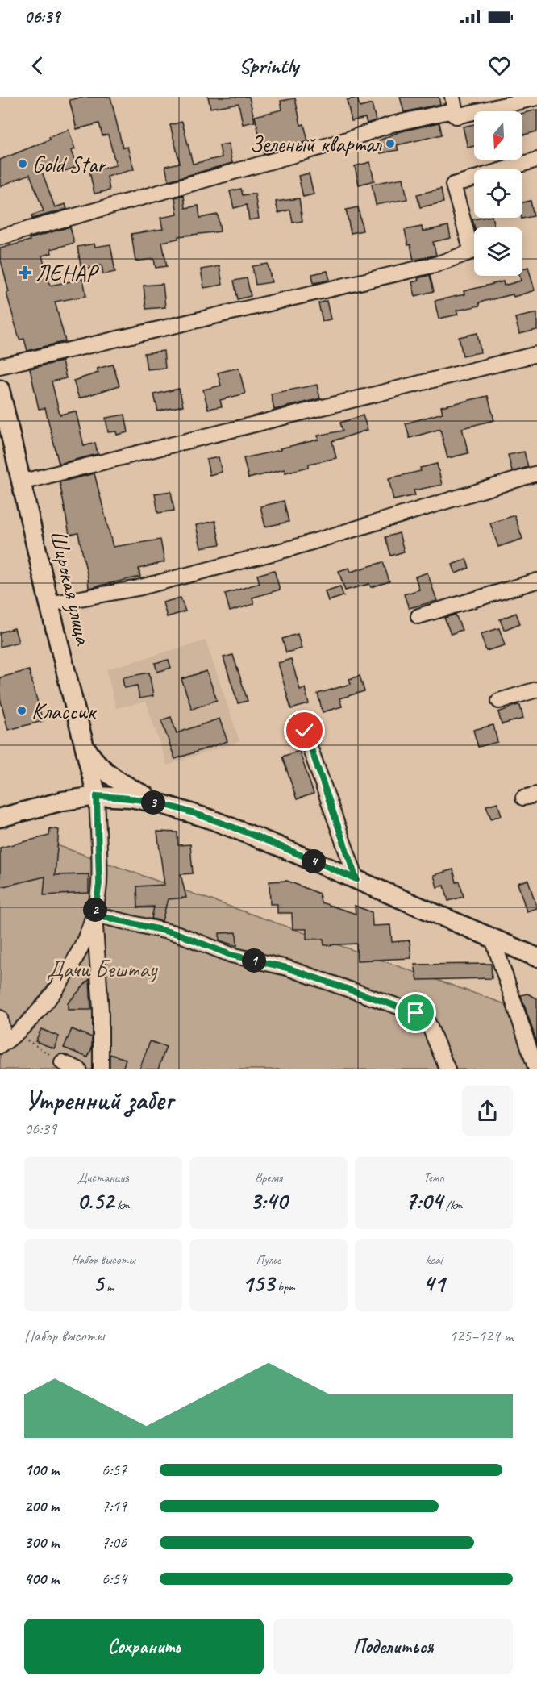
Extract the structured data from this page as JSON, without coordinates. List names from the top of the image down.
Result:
{
  "streets": {
    "main road": ["Широкая улица"]
  },
  "parks": ["Дачи Бештау"],
  "places": {
    "other": ["Зеленый квартал", "Gold Star", "Классик"],
    "health": ["ЛЕНАР"]
  },
  "north": "bottom",
  "page": {
    "status": "06:39",
    "header": "Sprintly",
    "pins": [
      "3",
      "4",
      "2",
      "1"
    ],
    "heading": ["Утренний забег", "06:39"],
    "stats": [
      ["Дистанция", "0.52 km"],
      ["Время", "3:40"],
      ["Темп", "7:04 /km"],
      ["Набор высоты", "5 m"],
      ["Пульс", "153 bpm"],
      ["kcal", "41"]
    ],
    "chart": ["Набор высоты", "125–129 m"],
    "list": [
      {
        "name": "100 m",
        "note": "6:57"
      },
      {
        "name": "200 m",
        "note": "7:19"
      },
      {
        "name": "300 m",
        "note": "7:06"
      },
      {
        "name": "400 m",
        "note": "6:54"
      }
    ],
    "buttons": ["Сохранить", "Поделиться"]
  }
}
